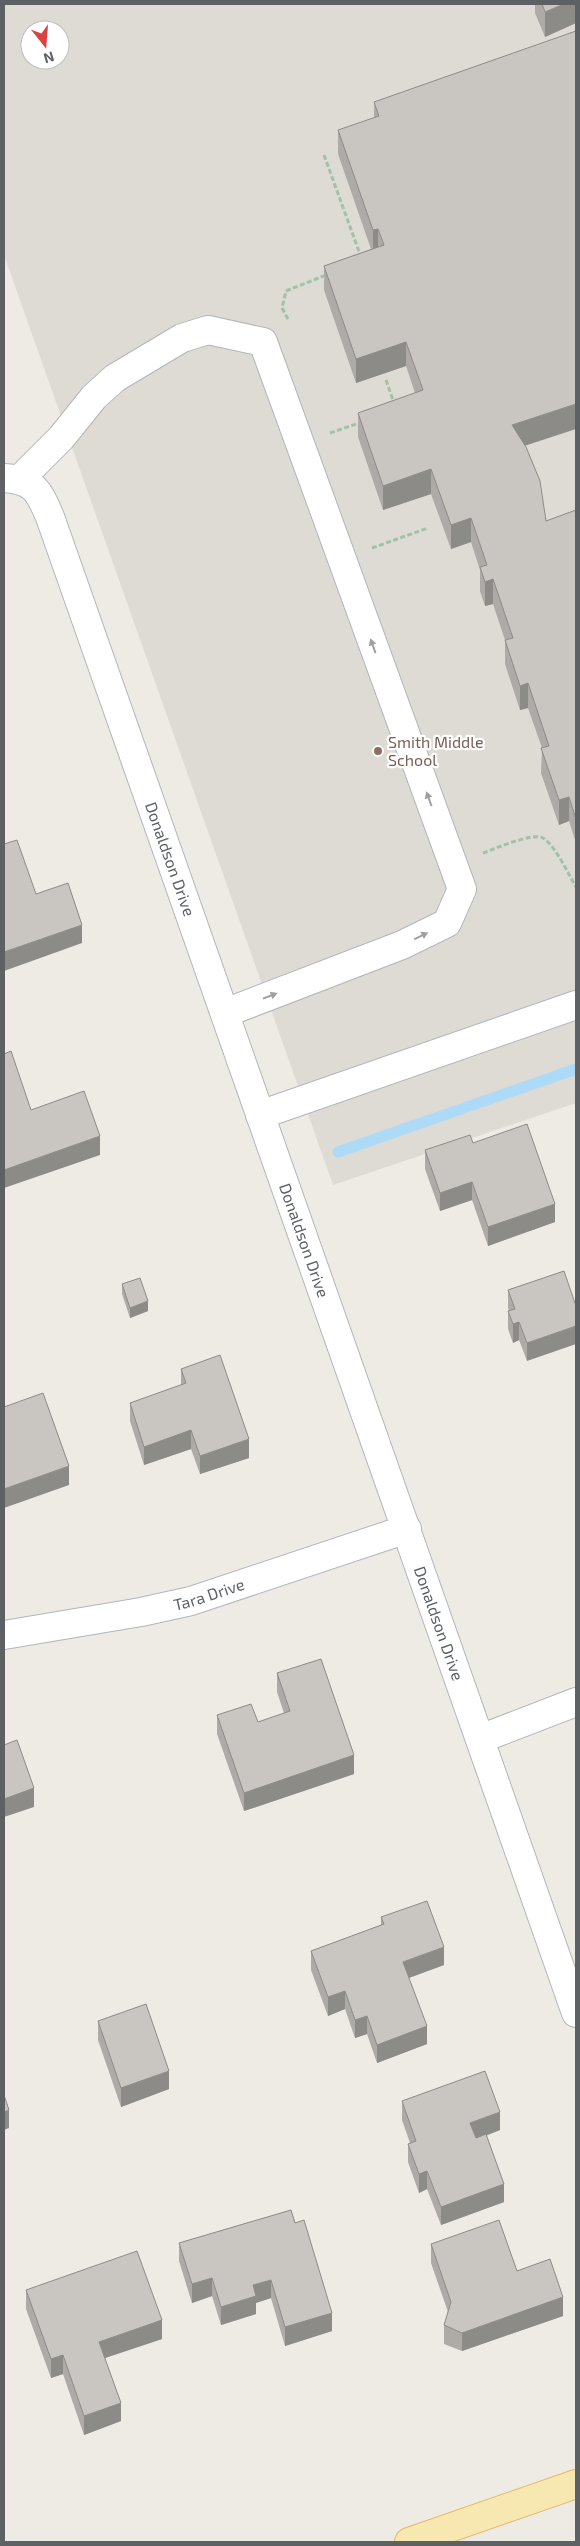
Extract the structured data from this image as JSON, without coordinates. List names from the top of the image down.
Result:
{
  "streets": {
    "street": ["Donaldson Drive", "Tara Drive"]
  },
  "crossings": [
    ["Donaldson Drive", "Tara Drive"]
  ],
  "places": ["Smith Middle School"],
  "north": "bottom"
}
